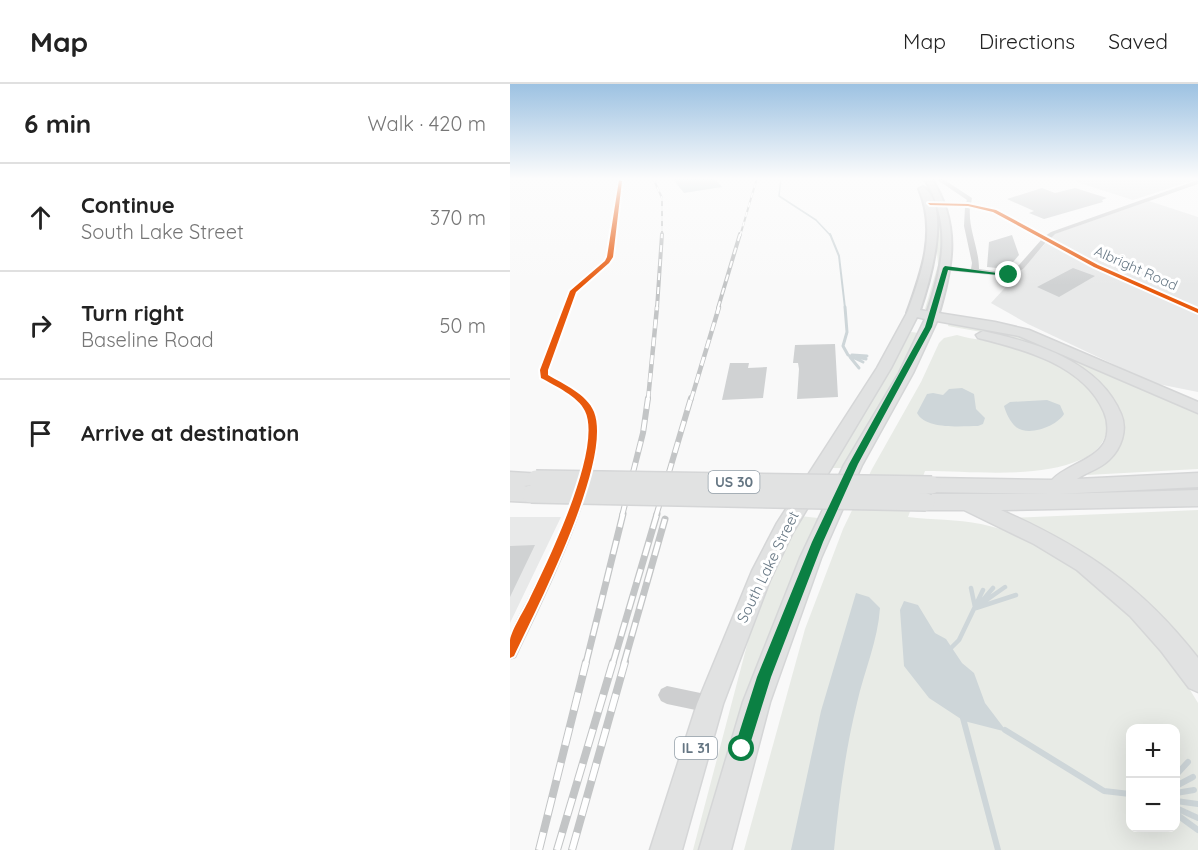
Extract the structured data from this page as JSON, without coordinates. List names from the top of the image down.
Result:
{
  "streets": {
    "main road": ["US 30", "South Lake Street", "IL 31"],
    "street": ["Albright Road"]
  },
  "page": {
    "header": "Map",
    "nav": ["Map", "Directions", "Saved"],
    "heading": ["6 min", "Walk · 420 m"],
    "list": [
      ["Continue", "South Lake Street", "370 m"],
      ["Turn right", "Baseline Road", "50 m"],
      "Arrive at destination"
    ],
    "map_buttons": ["+", "−"]
  }
}
